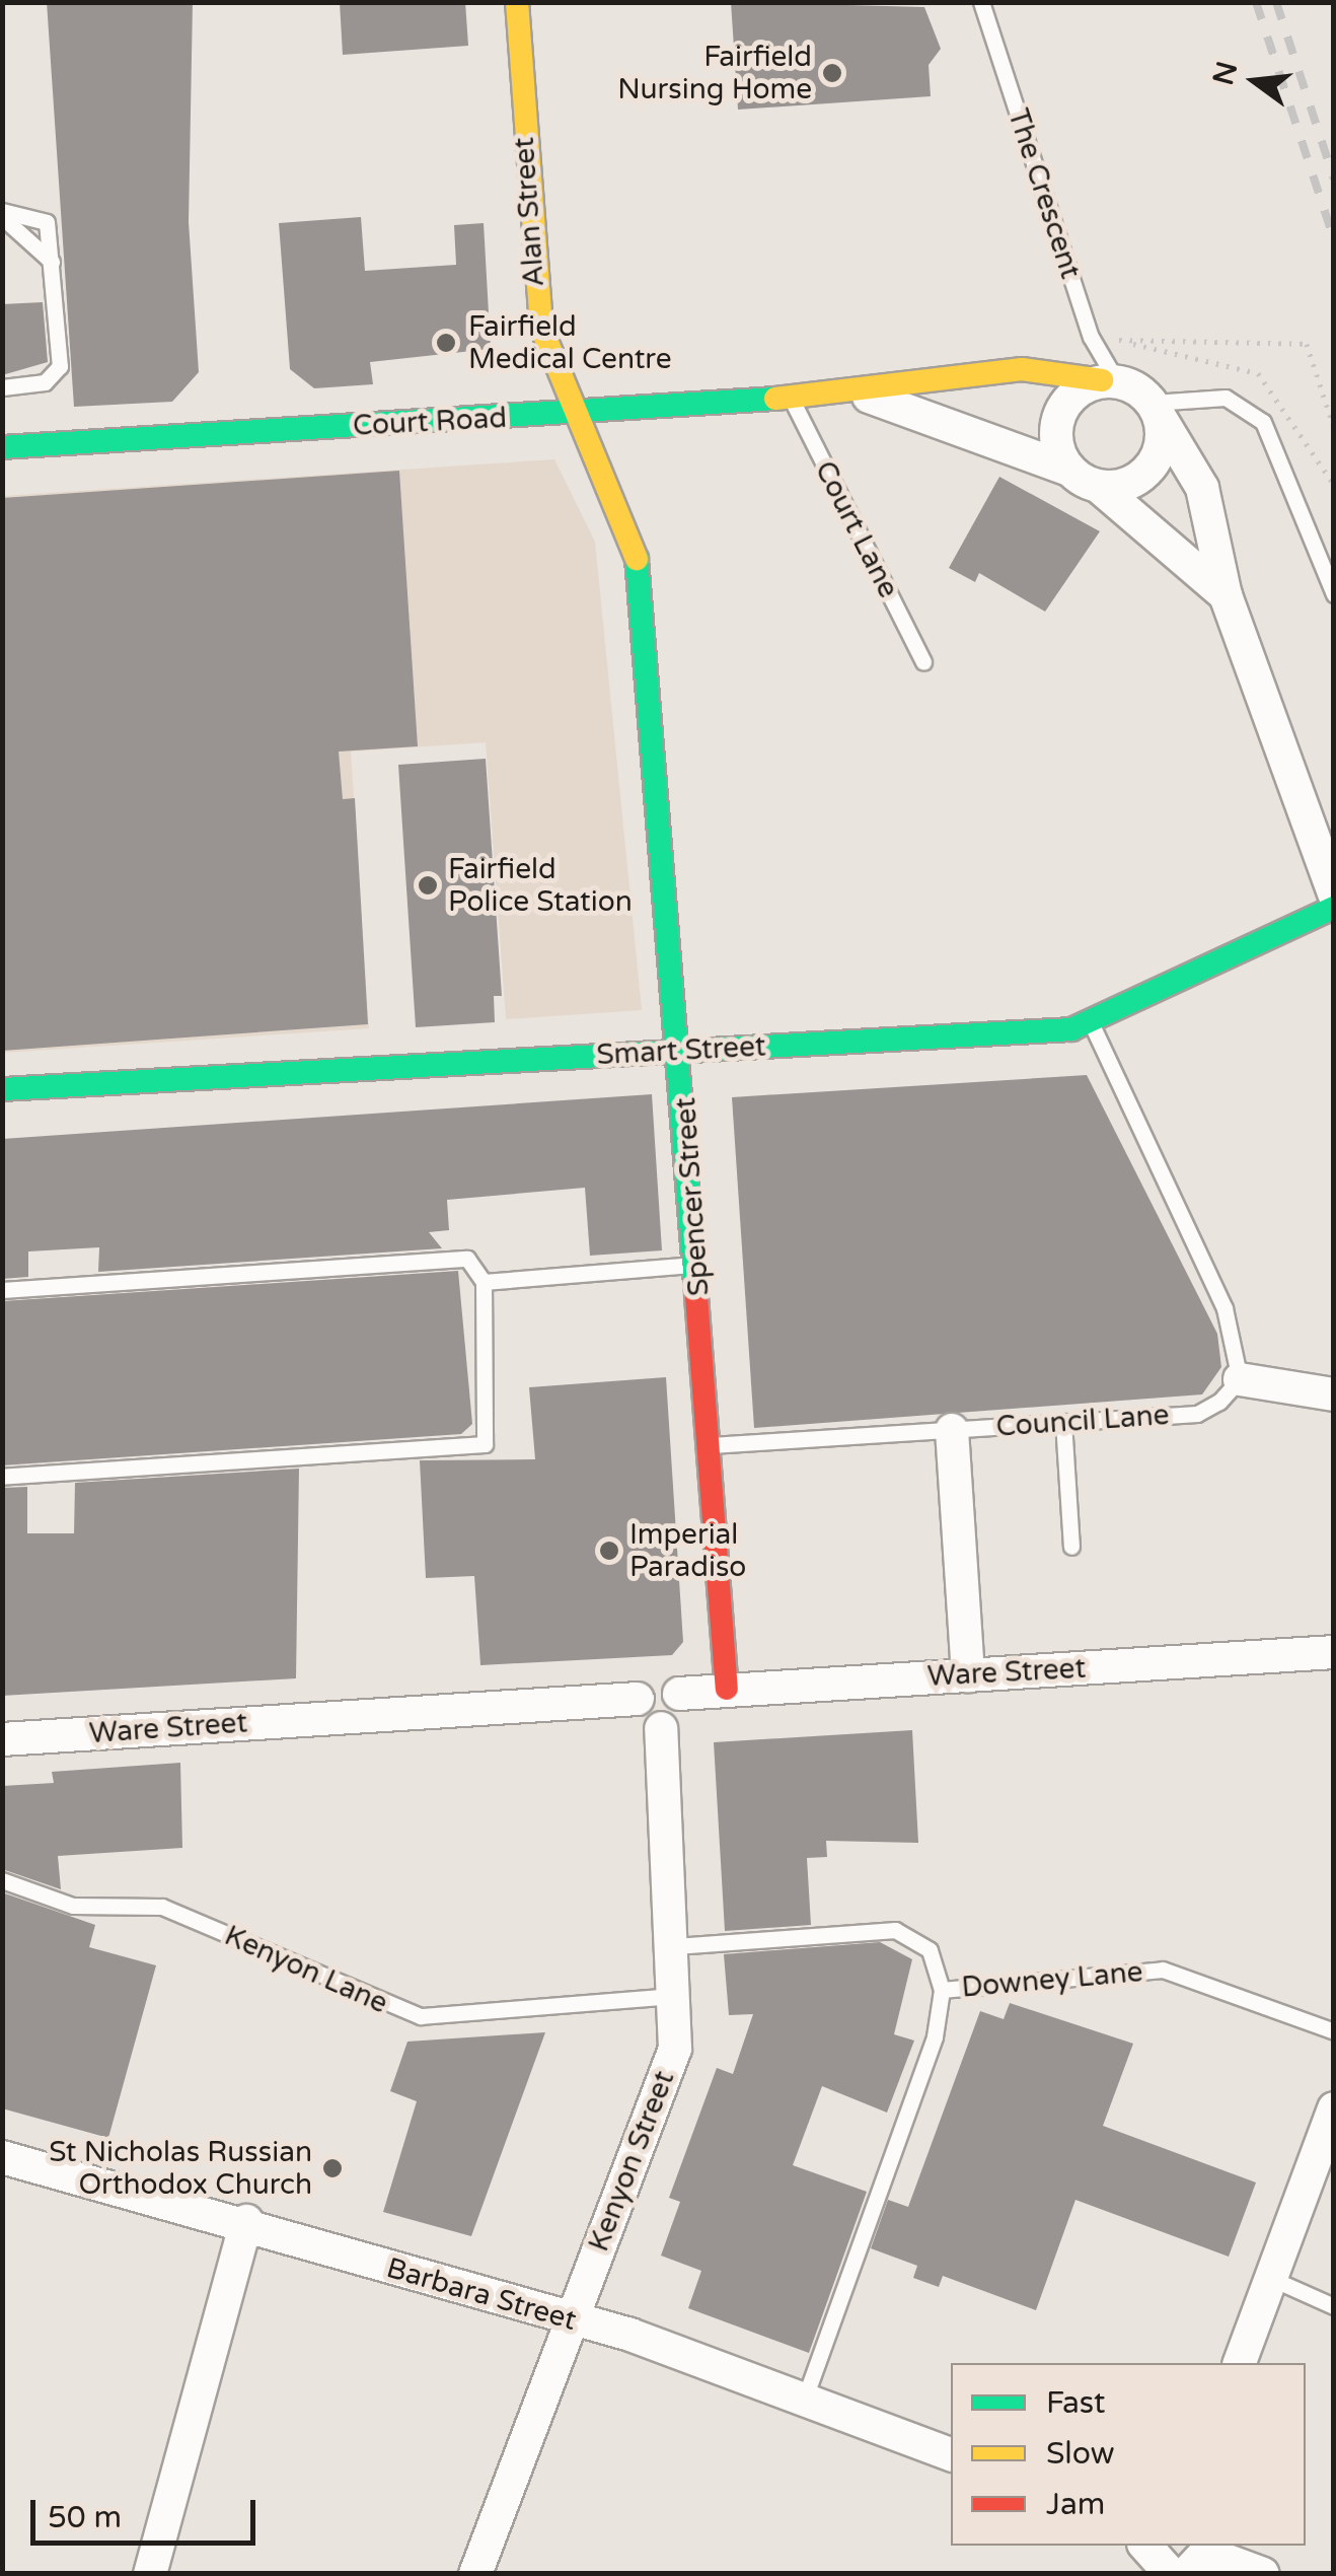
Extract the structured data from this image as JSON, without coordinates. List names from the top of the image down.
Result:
{
  "streets": {
    "street": [
      "Alan Street",
      "Court Road",
      "Smart Street",
      "Spencer Street",
      "Ware Street",
      "Kenyon Street",
      "Barbara Street"
    ],
    "lane": [
      "The Crescent",
      "Court Lane",
      "Council Lane",
      "Kenyon Lane",
      "Downey Lane"
    ]
  },
  "crossings": [
    ["The Crescent", "Court Road"],
    ["Alan Street", "Court Road"],
    ["Alan Street", "Spencer Street"],
    ["Court Road", "Court Lane"],
    ["Court Road", "Spencer Street"],
    ["Smart Street", "Spencer Street"],
    ["Spencer Street", "Council Lane"],
    ["Spencer Street", "Ware Street"],
    ["Ware Street", "Kenyon Street"],
    ["Kenyon Lane", "Kenyon Street"],
    ["Downey Lane", "Kenyon Street"],
    ["Kenyon Street", "Barbara Street"]
  ],
  "places": [
    "Fairfield Nursing Home",
    "Fairfield Medical Centre",
    "Fairfield Police Station",
    "Imperial Paradiso",
    "St Nicholas Russian Orthodox Church"
  ],
  "legend": ["Fast", "Slow", "Jam"],
  "scale_bar": "50 m",
  "north": "left"
}
